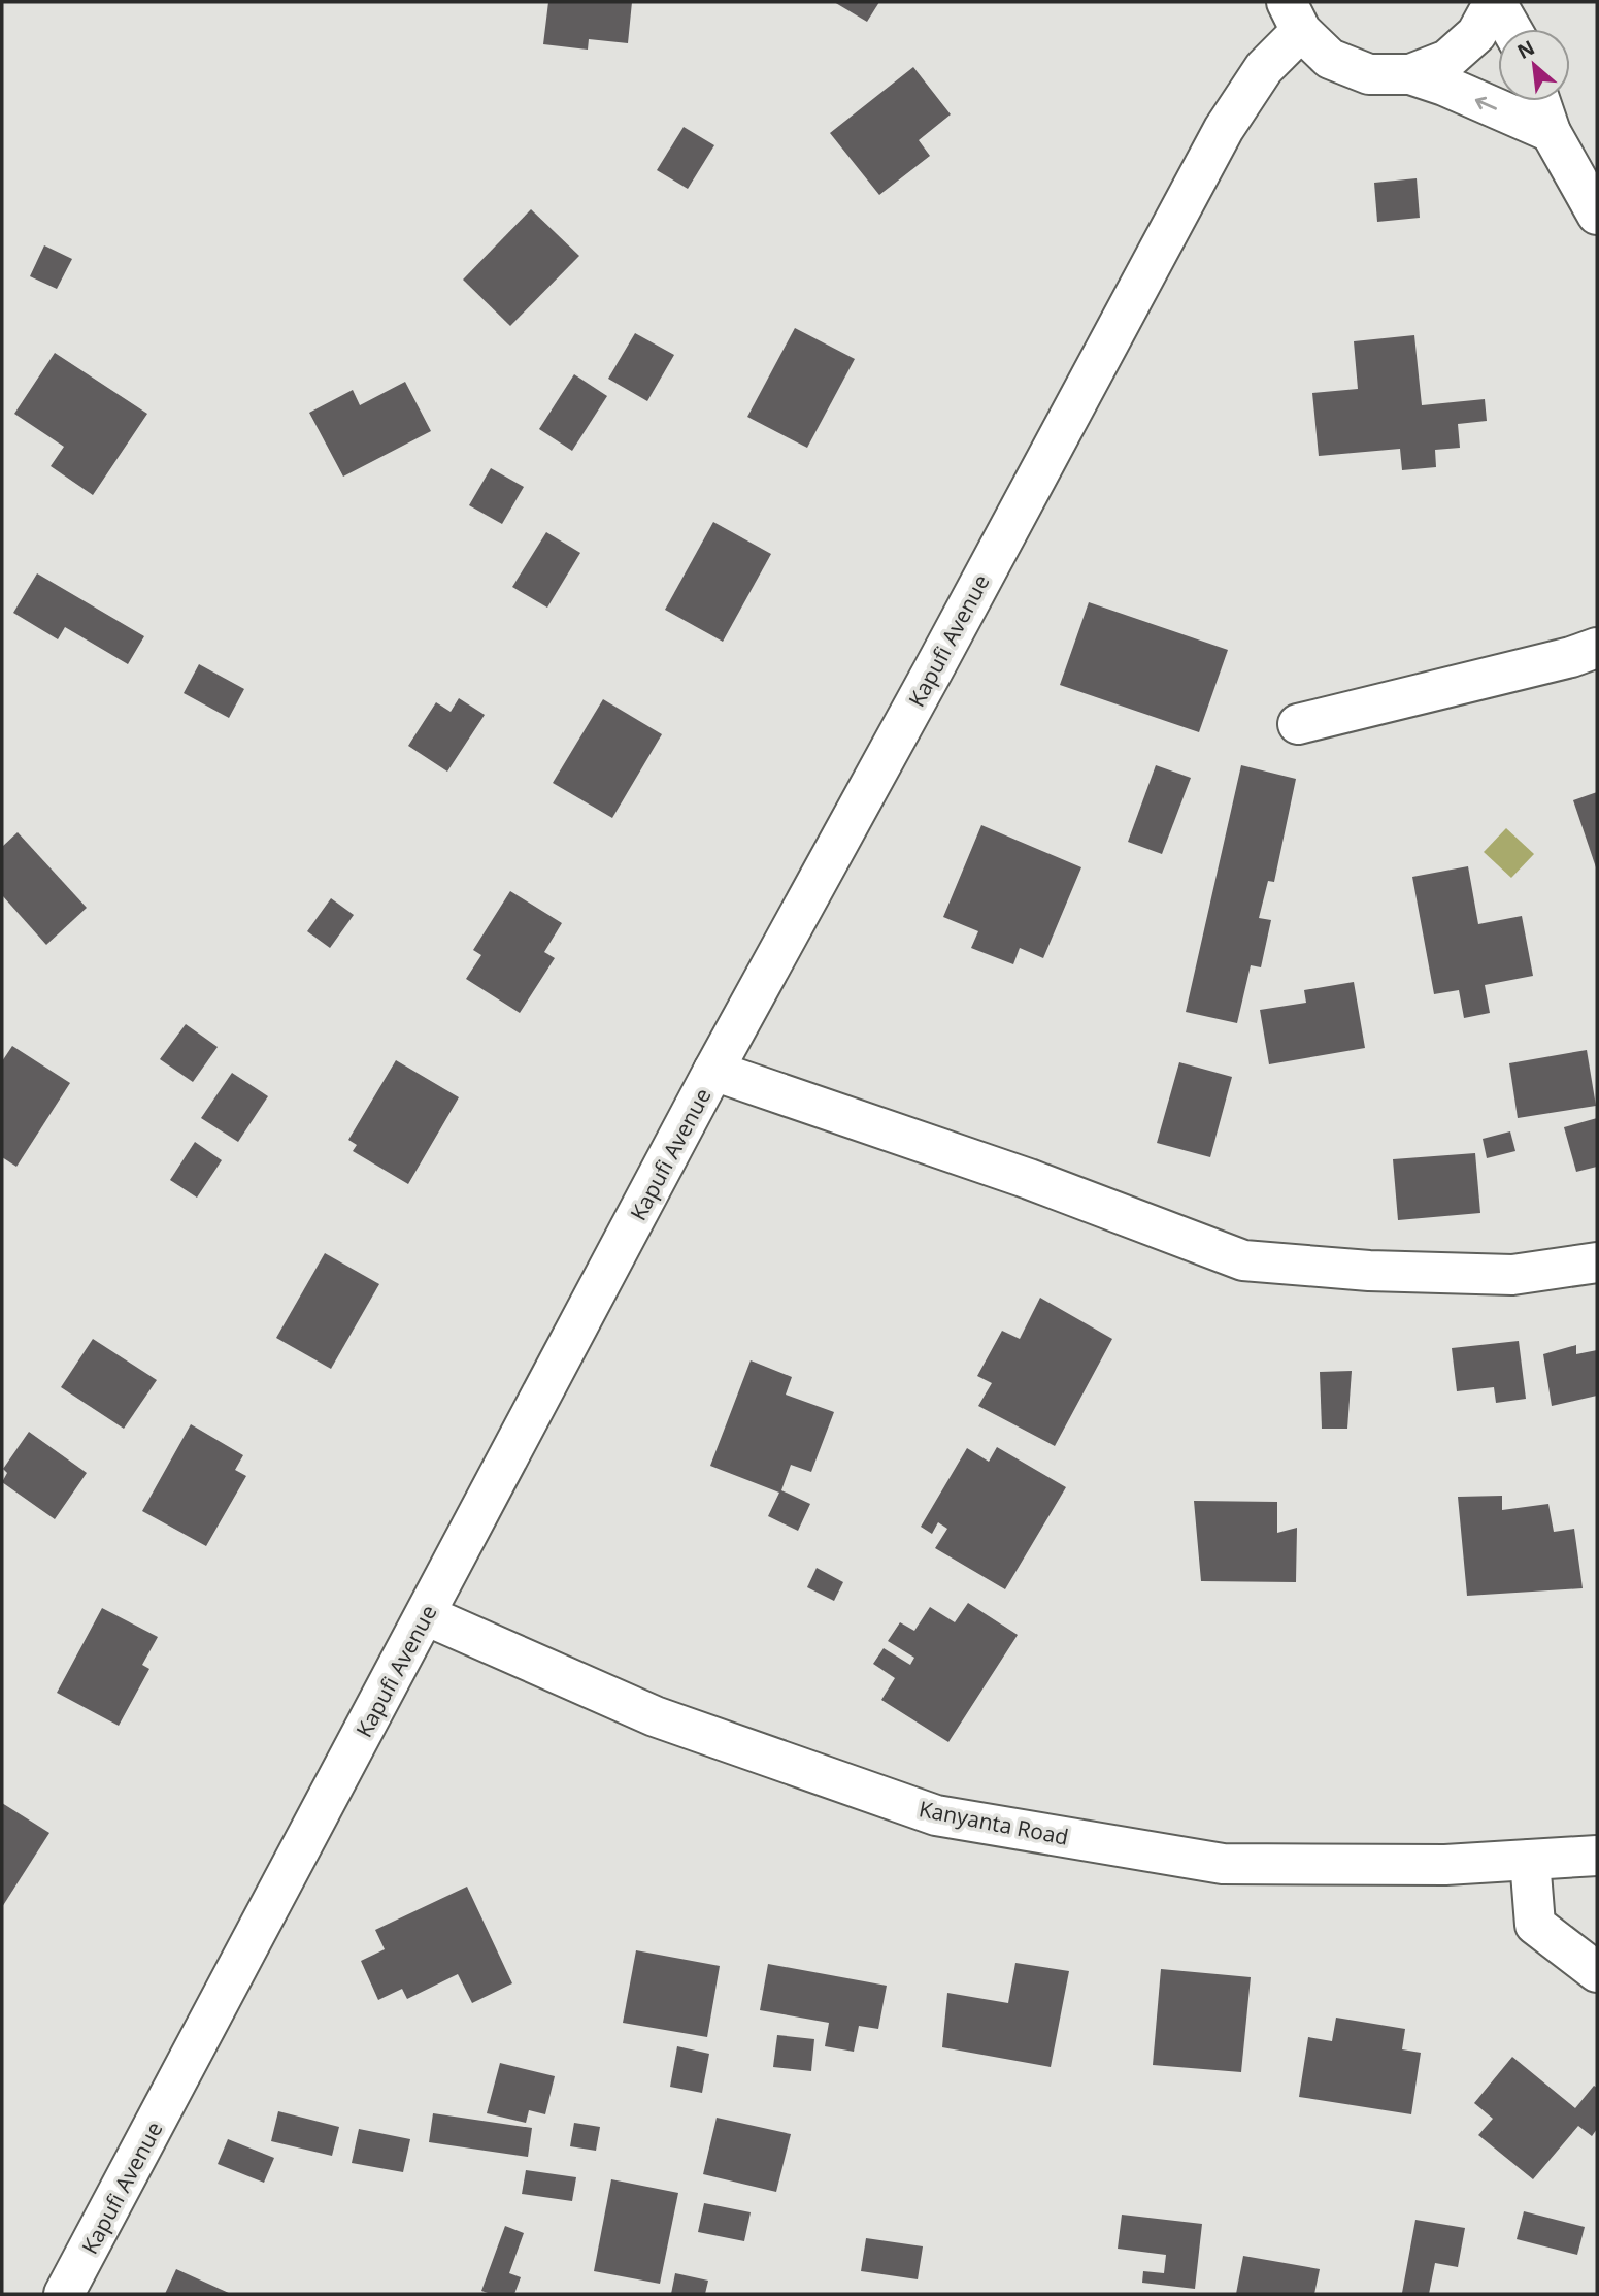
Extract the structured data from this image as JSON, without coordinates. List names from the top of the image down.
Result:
{
  "streets": {
    "street": ["Kapufi Avenue", "Kanyanta Road"]
  },
  "crossings": [
    ["Kapufi Avenue", "Kanyanta Road"]
  ],
  "north": "top left"
}
